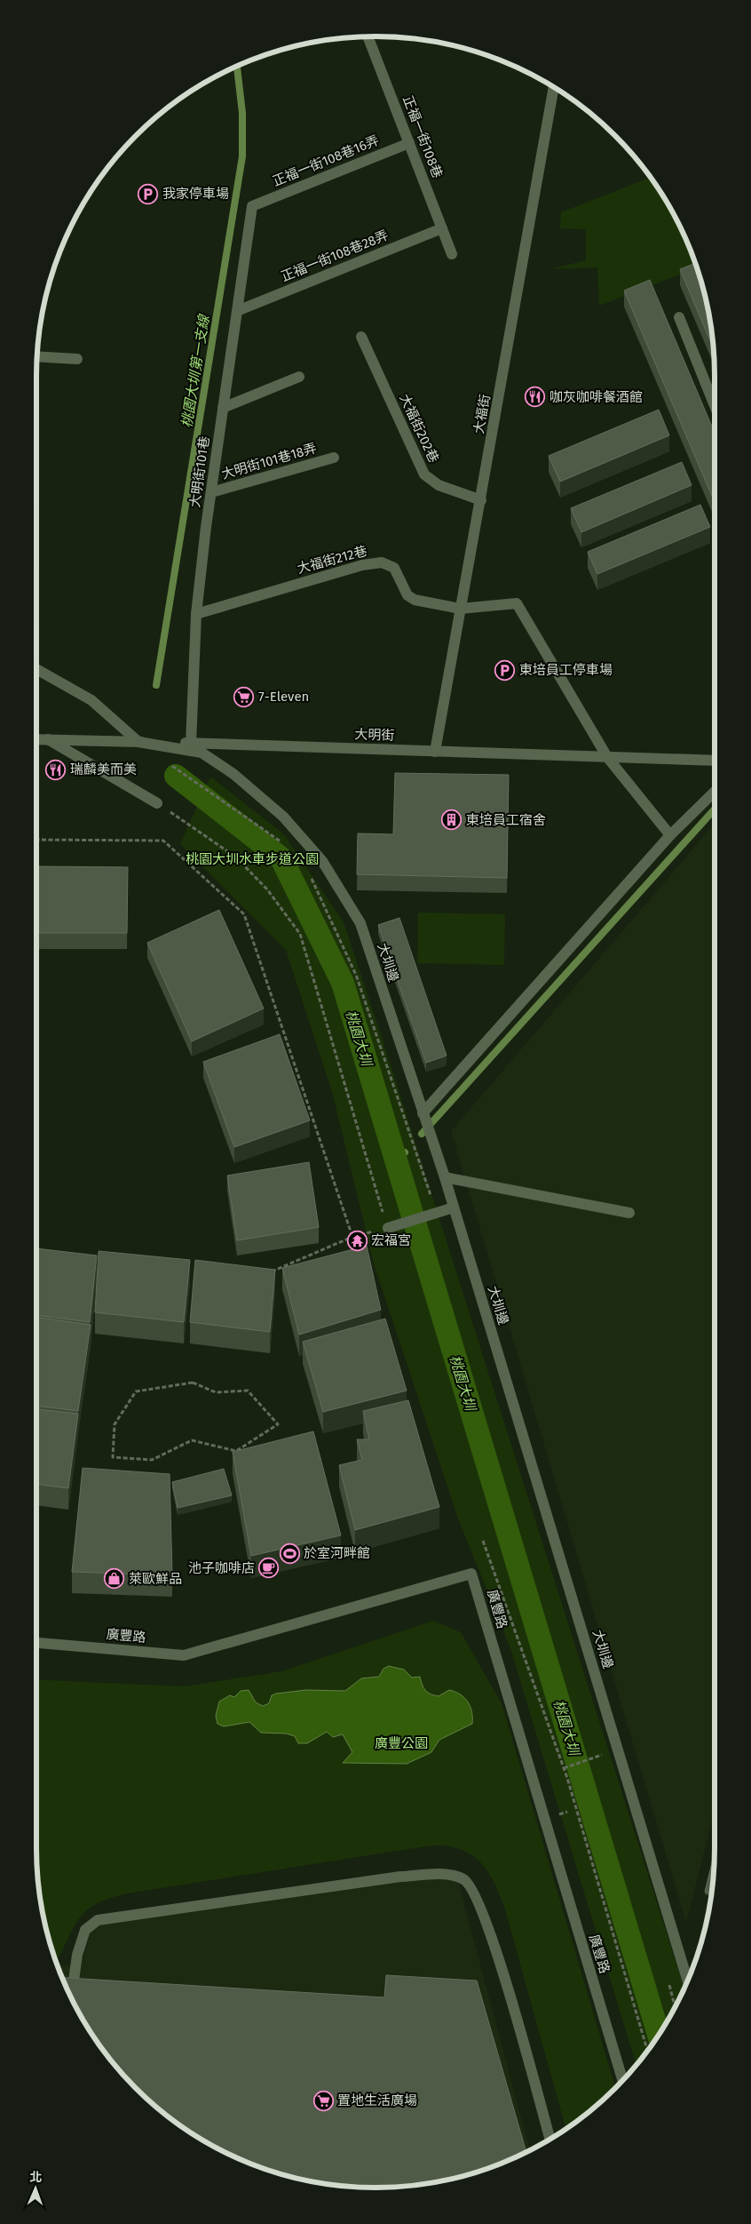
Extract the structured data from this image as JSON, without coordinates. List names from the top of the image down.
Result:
{
  "streets": {
    "street": [
      "正福一街108巷",
      "正福一街108巷16弄",
      "正福一街108巷28弄",
      "大福街",
      "大福街202巷",
      "大明街101巷18弄",
      "大明街101巷",
      "大福街212巷",
      "大明街",
      "大圳邊",
      "廣豐路"
    ]
  },
  "crossings": [
    ["正福一街108巷", "正福一街108巷16弄"],
    ["正福一街108巷", "正福一街108巷28弄"],
    ["正福一街108巷16弄", "大明街101巷"],
    ["正福一街108巷28弄", "大明街101巷"],
    ["大福街", "大福街202巷"],
    ["大福街", "大福街212巷"],
    ["大福街", "大明街"],
    ["大明街101巷18弄", "大明街101巷"],
    ["大明街101巷", "大福街212巷"],
    ["大明街101巷", "大明街"],
    ["大福街212巷", "大明街"],
    ["大明街", "大圳邊"]
  ],
  "water": ["桃園大圳第一支線", "桃園大圳"],
  "parks": ["桃園大圳水車步道公園", "廣豐公園"],
  "places": {
    "parking": ["我家停車場", "東培員工停車場"],
    "restaurant": ["咖灰咖啡餐酒館", "瑞麟美而美"],
    "supermarket": ["7-Eleven", "置地生活廣場"],
    "building": ["東培員工宿舍"],
    "temple": ["宏福宮"],
    "sports": ["於室河畔館"],
    "cafe": ["池子咖啡店"],
    "shop": ["萊歐鮮品"]
  },
  "north": "top"
}
